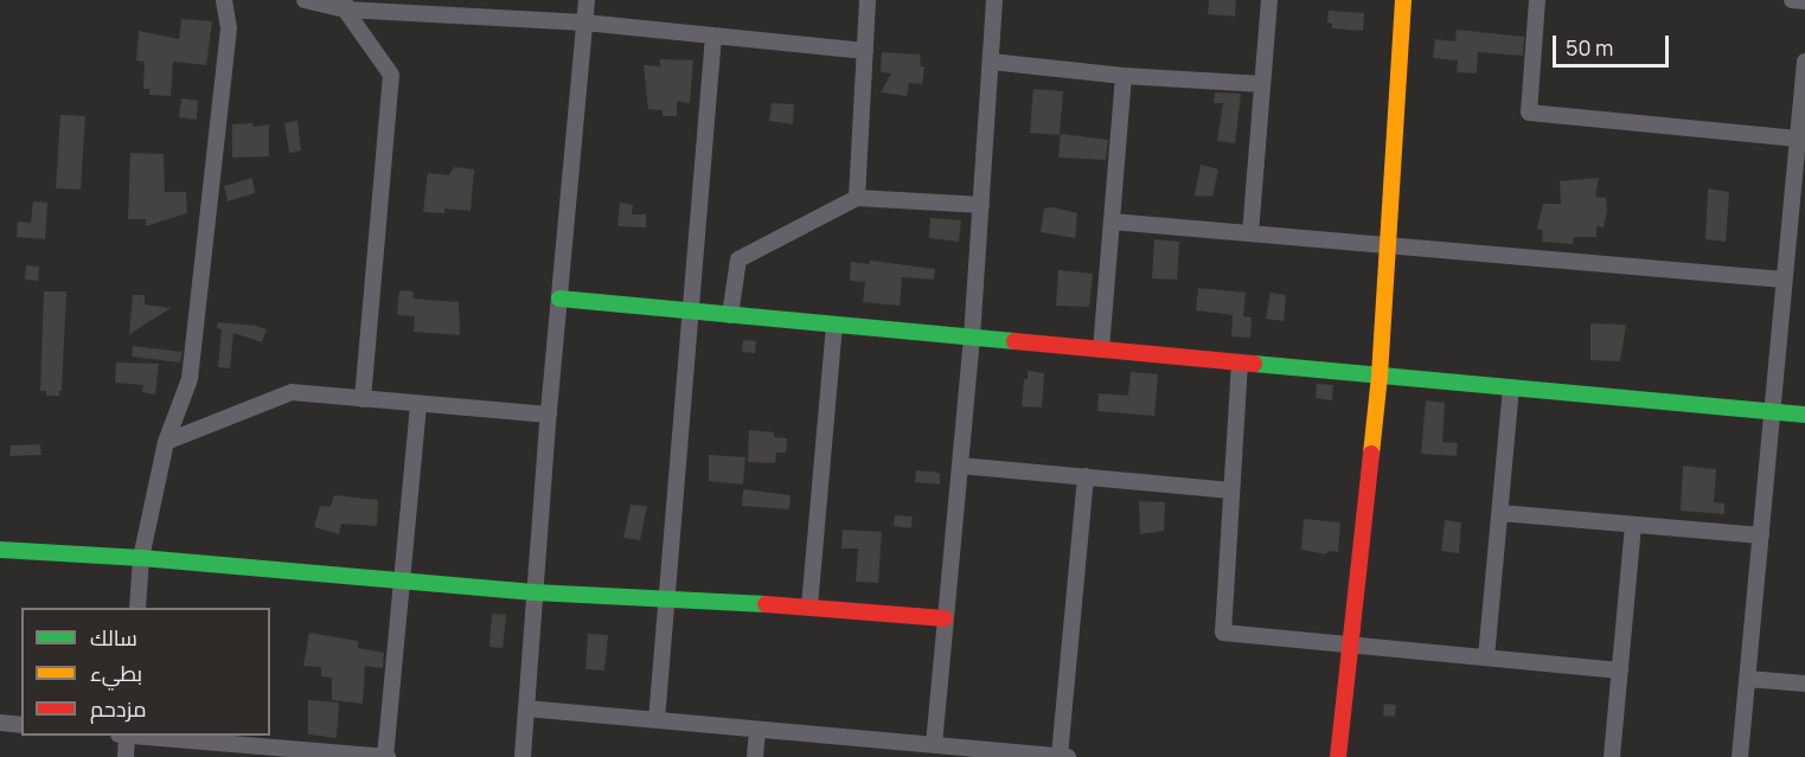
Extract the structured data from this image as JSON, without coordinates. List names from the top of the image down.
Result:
{
  "legend": ["سالك", "بطيء", "مزدحم"],
  "scale_bar": "50 m"
}
